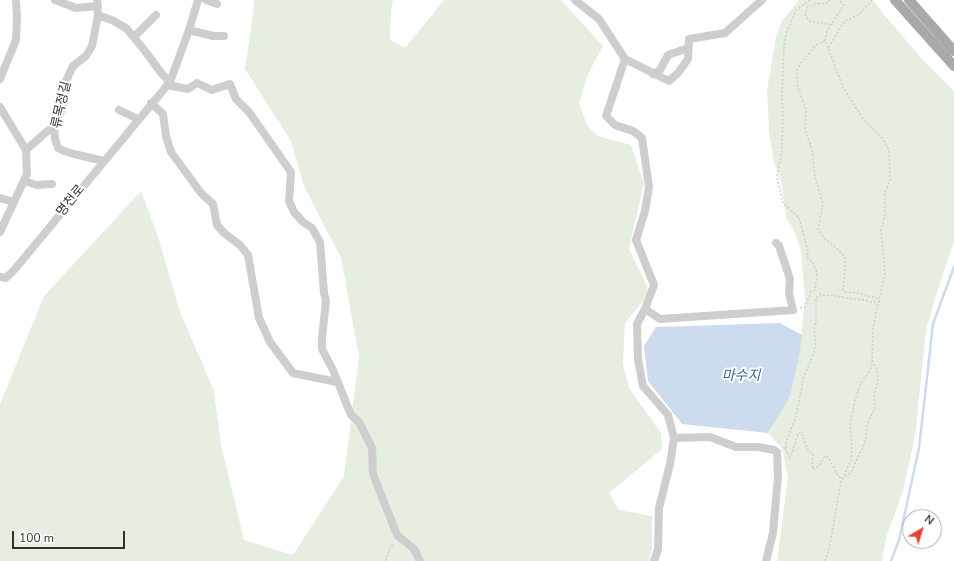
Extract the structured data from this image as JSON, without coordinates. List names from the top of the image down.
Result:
{
  "streets": {
    "street": ["류목정길", "명천로"]
  },
  "crossings": [
    ["류목정길", "명천로"]
  ],
  "water": ["마수지"],
  "scale_bar": "100 m",
  "north": "top right"
}
